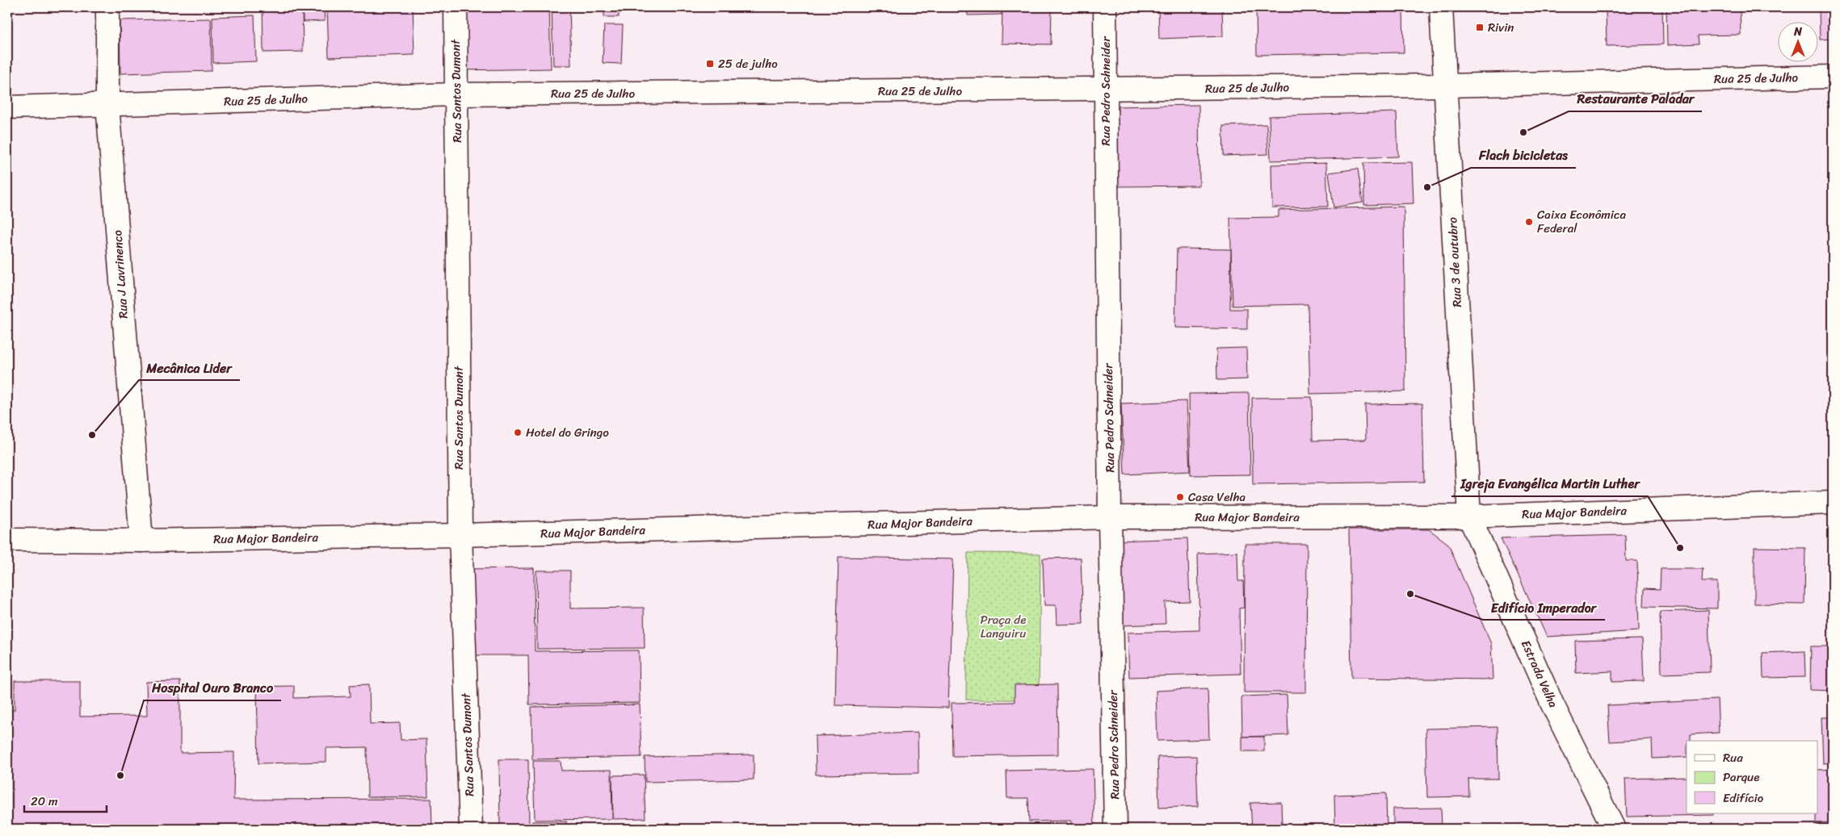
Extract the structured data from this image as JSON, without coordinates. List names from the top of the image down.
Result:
{
  "streets": {
    "main road": [
      "Rua 25 de Julho",
      "Rua Santos Dumont",
      "Rua Pedro Schneider",
      "Rua 3 de outubro",
      "Rua J Lavrinenco",
      "Rua Major Bandeira",
      "Estrada Velha"
    ]
  },
  "crossings": [
    ["Rua 25 de Julho", "Rua Santos Dumont"],
    ["Rua 25 de Julho", "Rua Pedro Schneider"],
    ["Rua 25 de Julho", "Rua 3 de outubro"],
    ["Rua 25 de Julho", "Rua J Lavrinenco"],
    ["Rua Santos Dumont", "Rua Major Bandeira"],
    ["Rua Pedro Schneider", "Rua Major Bandeira"],
    ["Rua 3 de outubro", "Rua Major Bandeira"],
    ["Rua 3 de outubro", "Estrada Velha"],
    ["Rua J Lavrinenco", "Rua Major Bandeira"],
    ["Rua Major Bandeira", "Estrada Velha"]
  ],
  "parks": ["Praça de Languiru"],
  "places": {
    "transit": ["Rivin", "25 de julho"],
    "other": [
      "Restaurante Paladar",
      "Flach bicicletas",
      "Caixa Econômica Federal",
      "Hotel do Gringo",
      "Mecânica Lider",
      "Casa Velha",
      "Igreja Evangélica Martin Luther",
      "Edifício Imperador",
      "Hospital Ouro Branco"
    ]
  },
  "legend": ["Rua", "Parque", "Edifício"],
  "scale_bar": "20 m",
  "north": "top"
}
